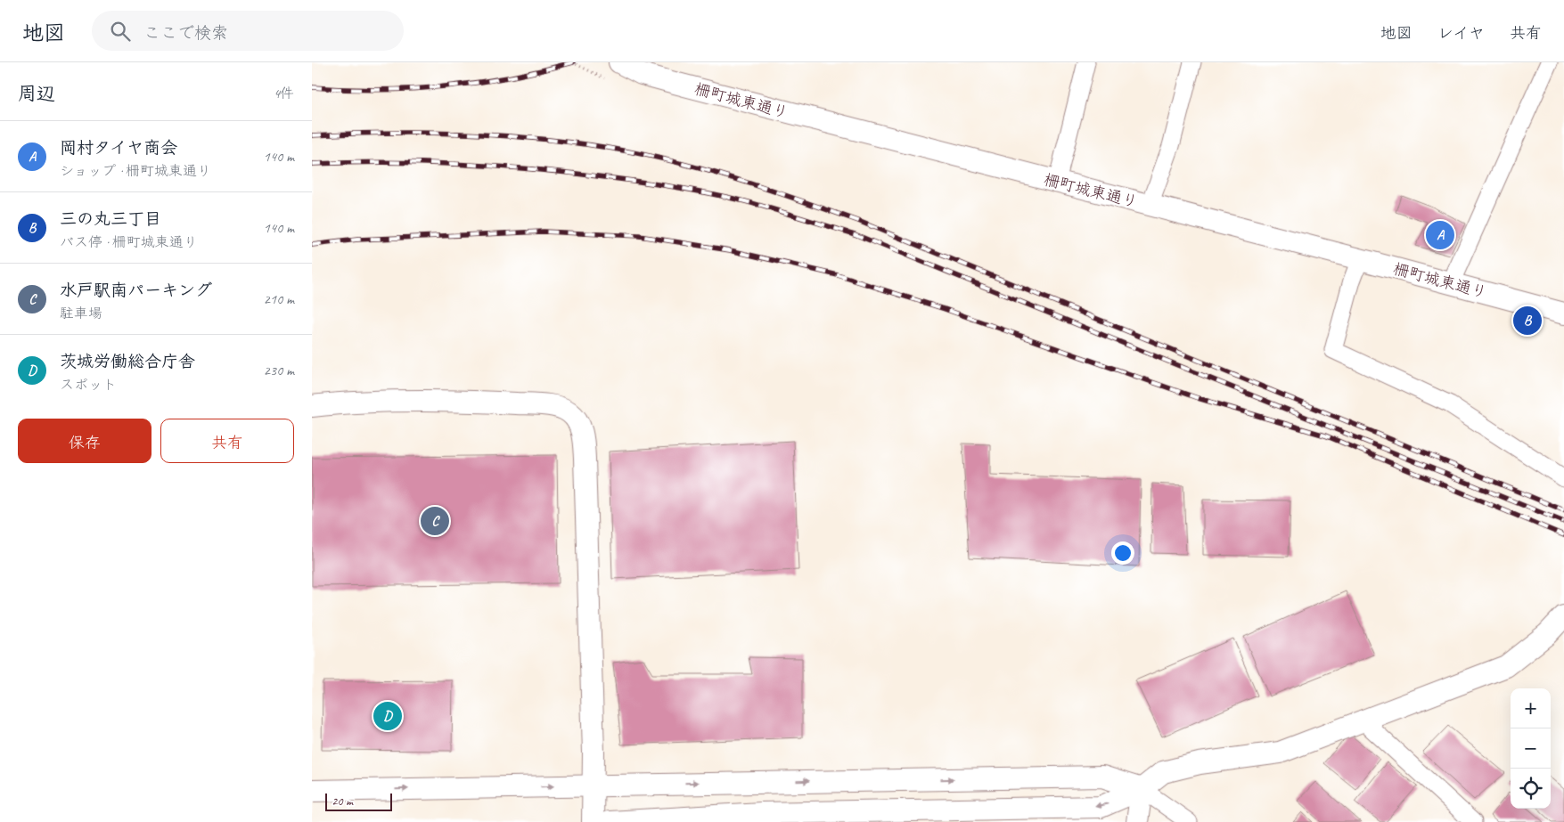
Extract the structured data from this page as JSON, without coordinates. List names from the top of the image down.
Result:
{
  "streets": {
    "street": ["柵町城東通り"]
  },
  "scale_bar": "20 m",
  "page": {
    "header": "地図",
    "search": "ここで検索",
    "nav": ["地図", "レイヤ", "共有"],
    "heading": ["周辺", "4件"],
    "list": [
      {
        "mark": "A",
        "name": "岡村タイヤ商会",
        "note": "ショップ · 柵町城東通り",
        "value": "140 m"
      },
      {
        "mark": "B",
        "name": "三の丸三丁目",
        "note": "バス停 · 柵町城東通り",
        "value": "140 m"
      },
      {
        "mark": "C",
        "name": "水戸駅南パーキング",
        "note": "駐車場",
        "value": "210 m"
      },
      {
        "mark": "D",
        "name": "茨城労働総合庁舎",
        "note": "スポット",
        "value": "230 m"
      }
    ],
    "pins": [
      "A",
      "B",
      "C",
      "D"
    ],
    "buttons": ["保存", "共有"],
    "map_buttons": ["+", "−"],
    "scale": "20 m"
  }
}
